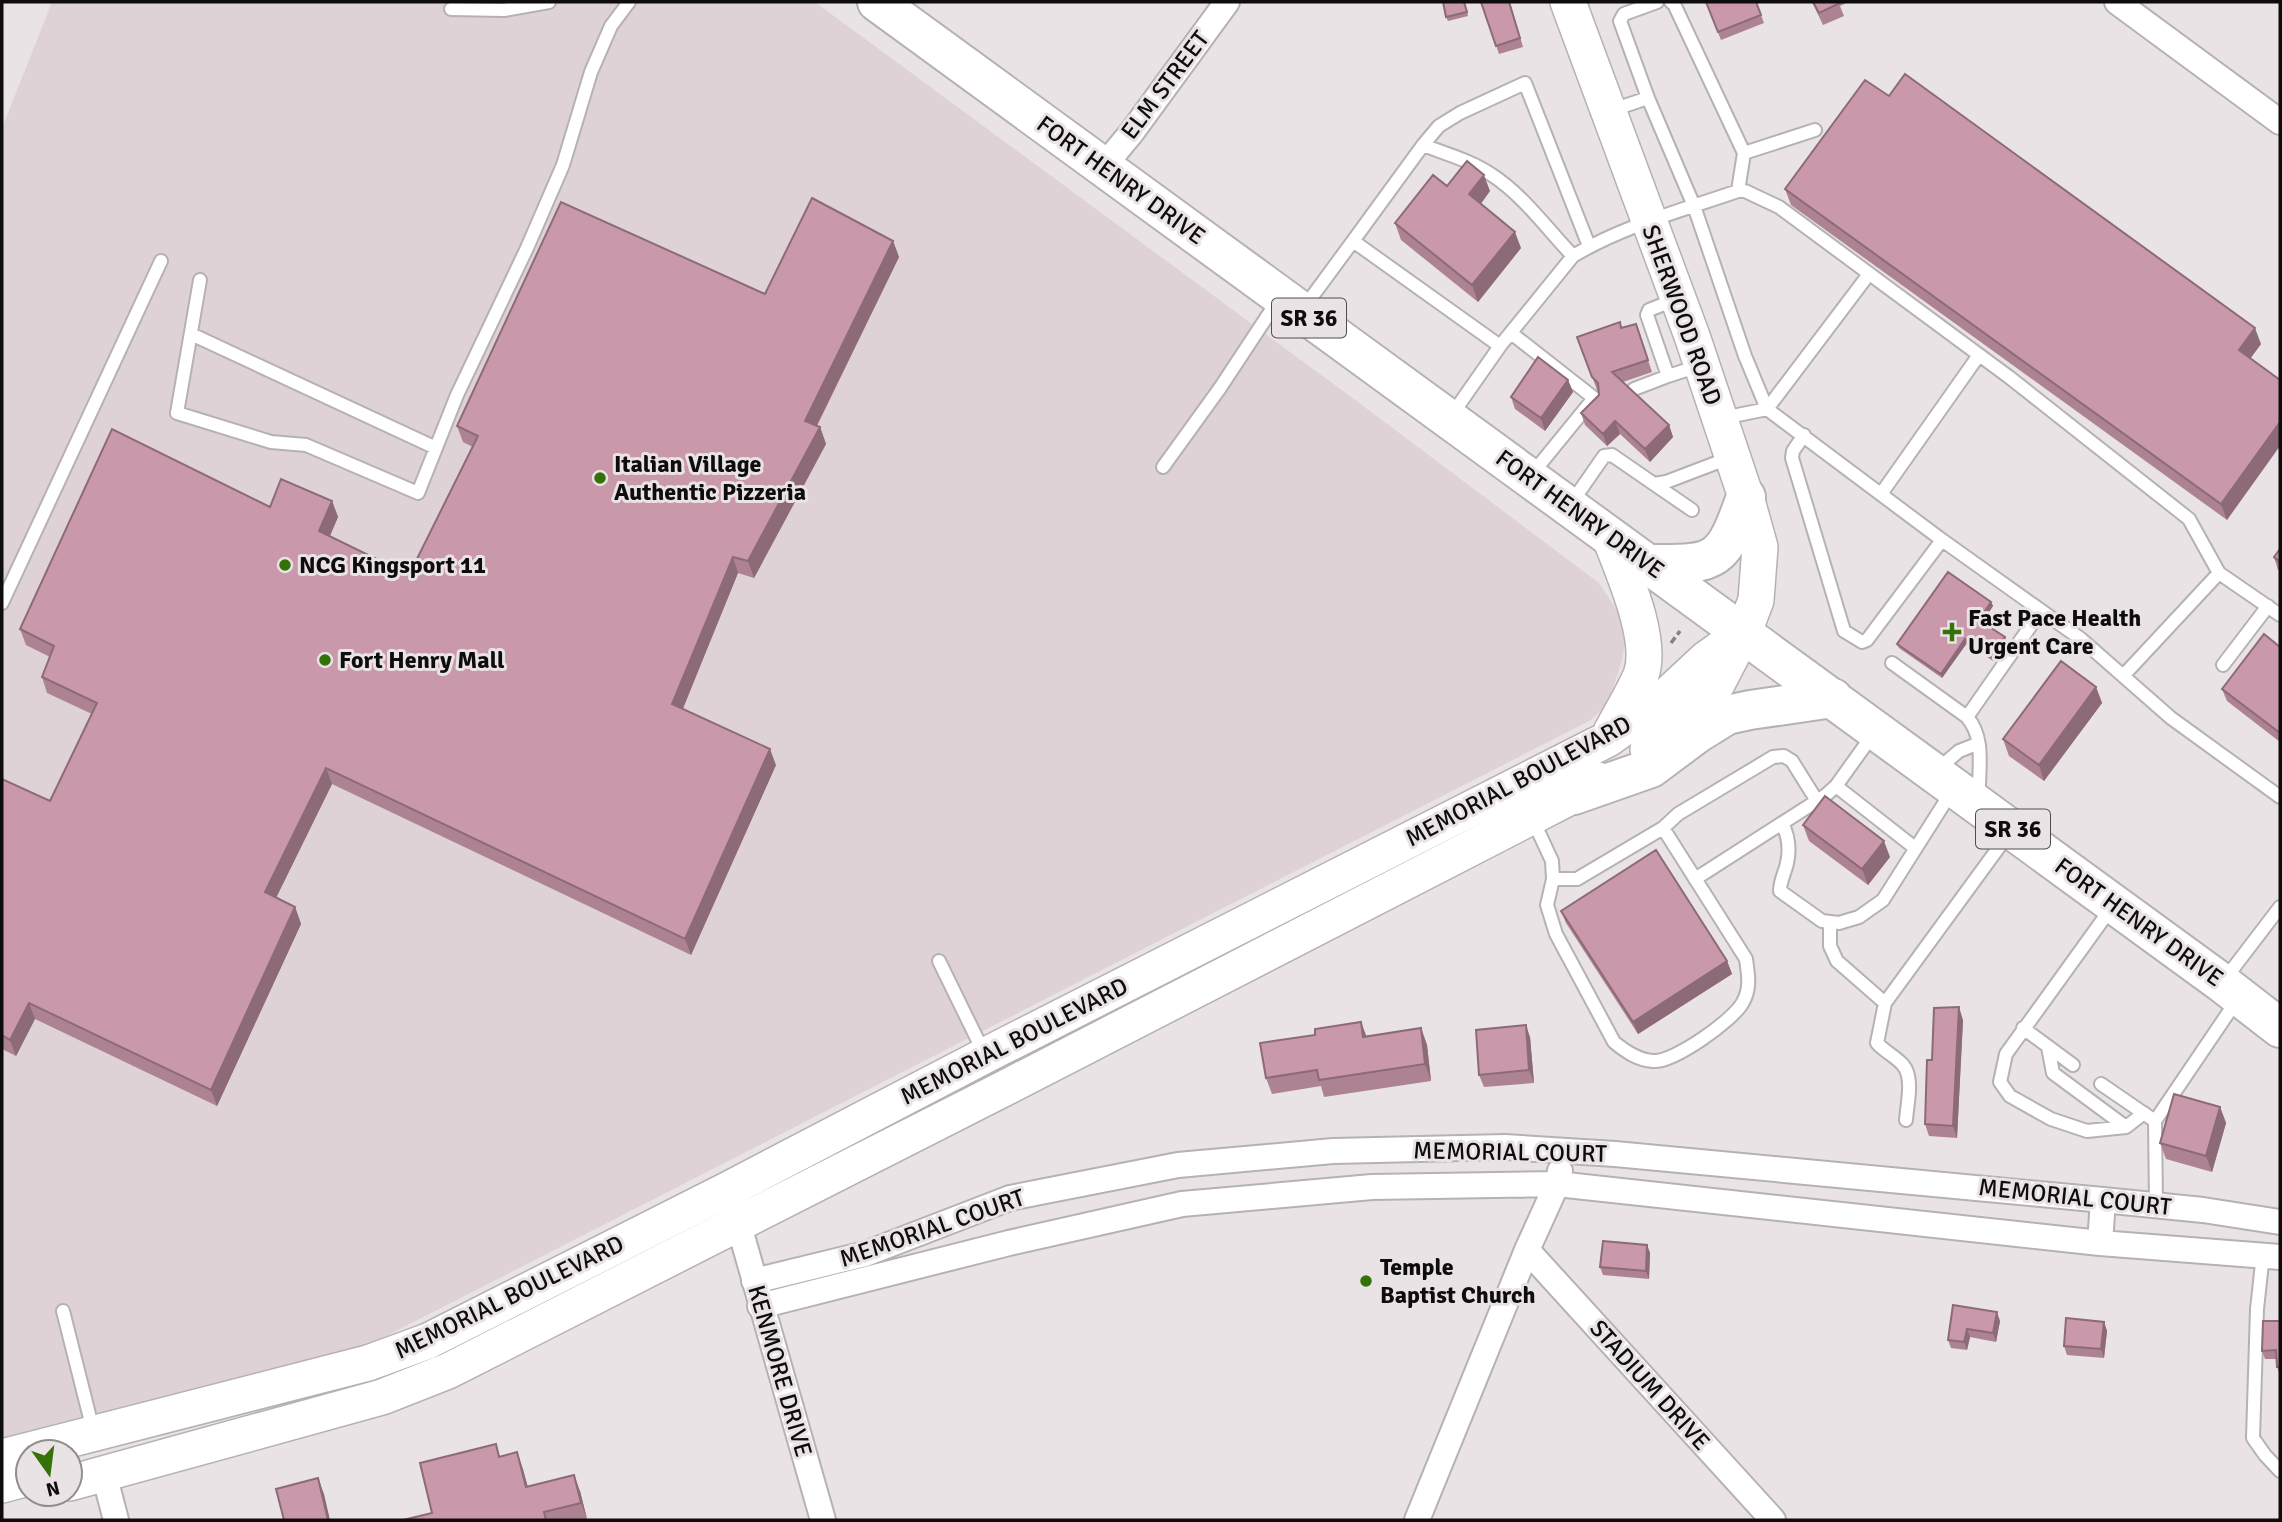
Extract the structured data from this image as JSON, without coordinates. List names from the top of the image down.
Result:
{
  "streets": {
    "main road": [
      "FORT HENRY DRIVE",
      "SHERWOOD ROAD",
      "SR 36",
      "MEMORIAL BOULEVARD"
    ],
    "street": [
      "ELM STREET",
      "MEMORIAL COURT",
      "KENMORE DRIVE",
      "STADIUM DRIVE"
    ]
  },
  "crossings": [
    ["ELM STREET", "FORT HENRY DRIVE"],
    ["FORT HENRY DRIVE", "SHERWOOD ROAD"],
    ["FORT HENRY DRIVE", "MEMORIAL BOULEVARD"],
    ["SHERWOOD ROAD", "MEMORIAL BOULEVARD"],
    ["MEMORIAL BOULEVARD", "KENMORE DRIVE"],
    ["MEMORIAL COURT", "KENMORE DRIVE"]
  ],
  "places": {
    "other": [
      "Italian Village Authentic Pizzeria",
      "NCG Kingsport 11",
      "Fort Henry Mall",
      "Temple Baptist Church"
    ],
    "health": ["Fast Pace Health Urgent Care"]
  },
  "north": "bottom"
}
